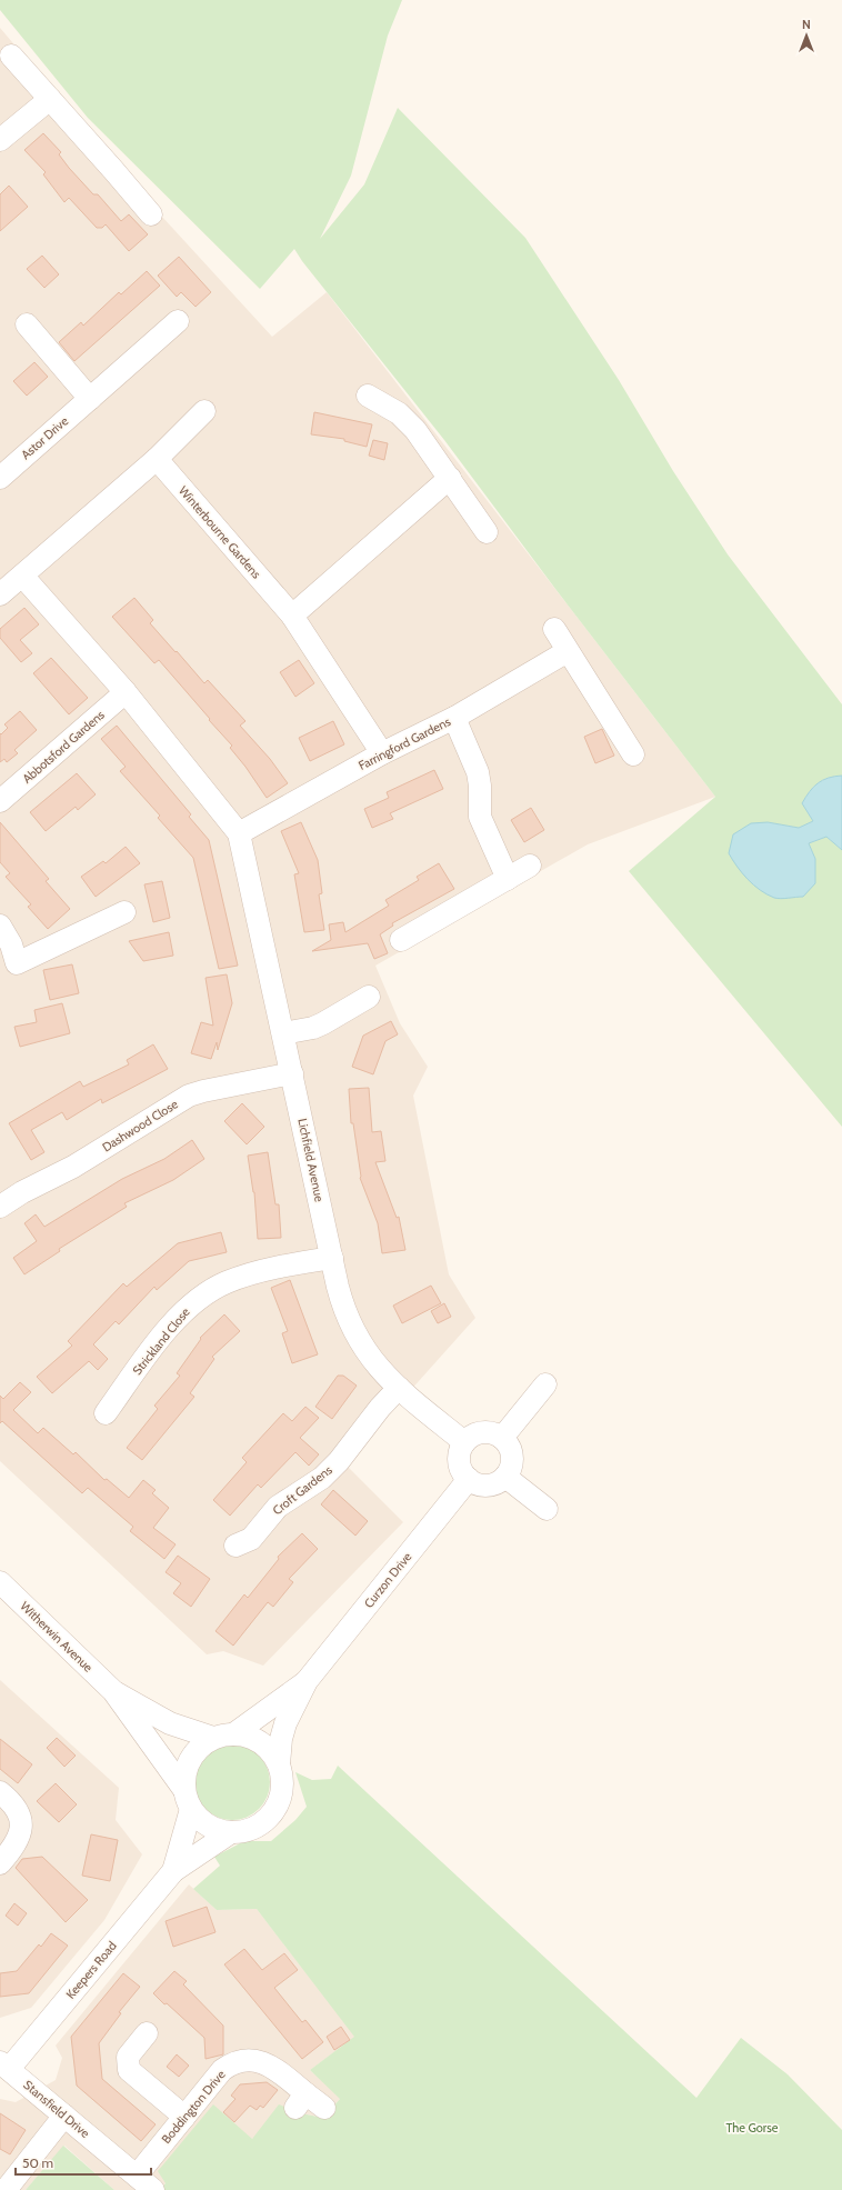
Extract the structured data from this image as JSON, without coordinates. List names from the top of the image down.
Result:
{
  "streets": {
    "street": [
      "Astor Drive",
      "Winterbourne Gardens",
      "Farringford Gardens",
      "Abbotsford Gardens",
      "Dashwood Close",
      "Lichfield Avenue",
      "Strickland Close",
      "Croft Gardens",
      "Curzon Drive",
      "Witherwin Avenue",
      "Keepers Road",
      "Boddington Drive",
      "Stansfield Drive"
    ]
  },
  "crossings": [
    ["Winterbourne Gardens", "Farringford Gardens"],
    ["Farringford Gardens", "Lichfield Avenue"],
    ["Dashwood Close", "Lichfield Avenue"],
    ["Lichfield Avenue", "Strickland Close"],
    ["Lichfield Avenue", "Croft Gardens"],
    ["Lichfield Avenue", "Curzon Drive"],
    ["Keepers Road", "Stansfield Drive"],
    ["Boddington Drive", "Stansfield Drive"]
  ],
  "parks": ["The Gorse"],
  "scale_bar": "50 m",
  "north": "top"
}
